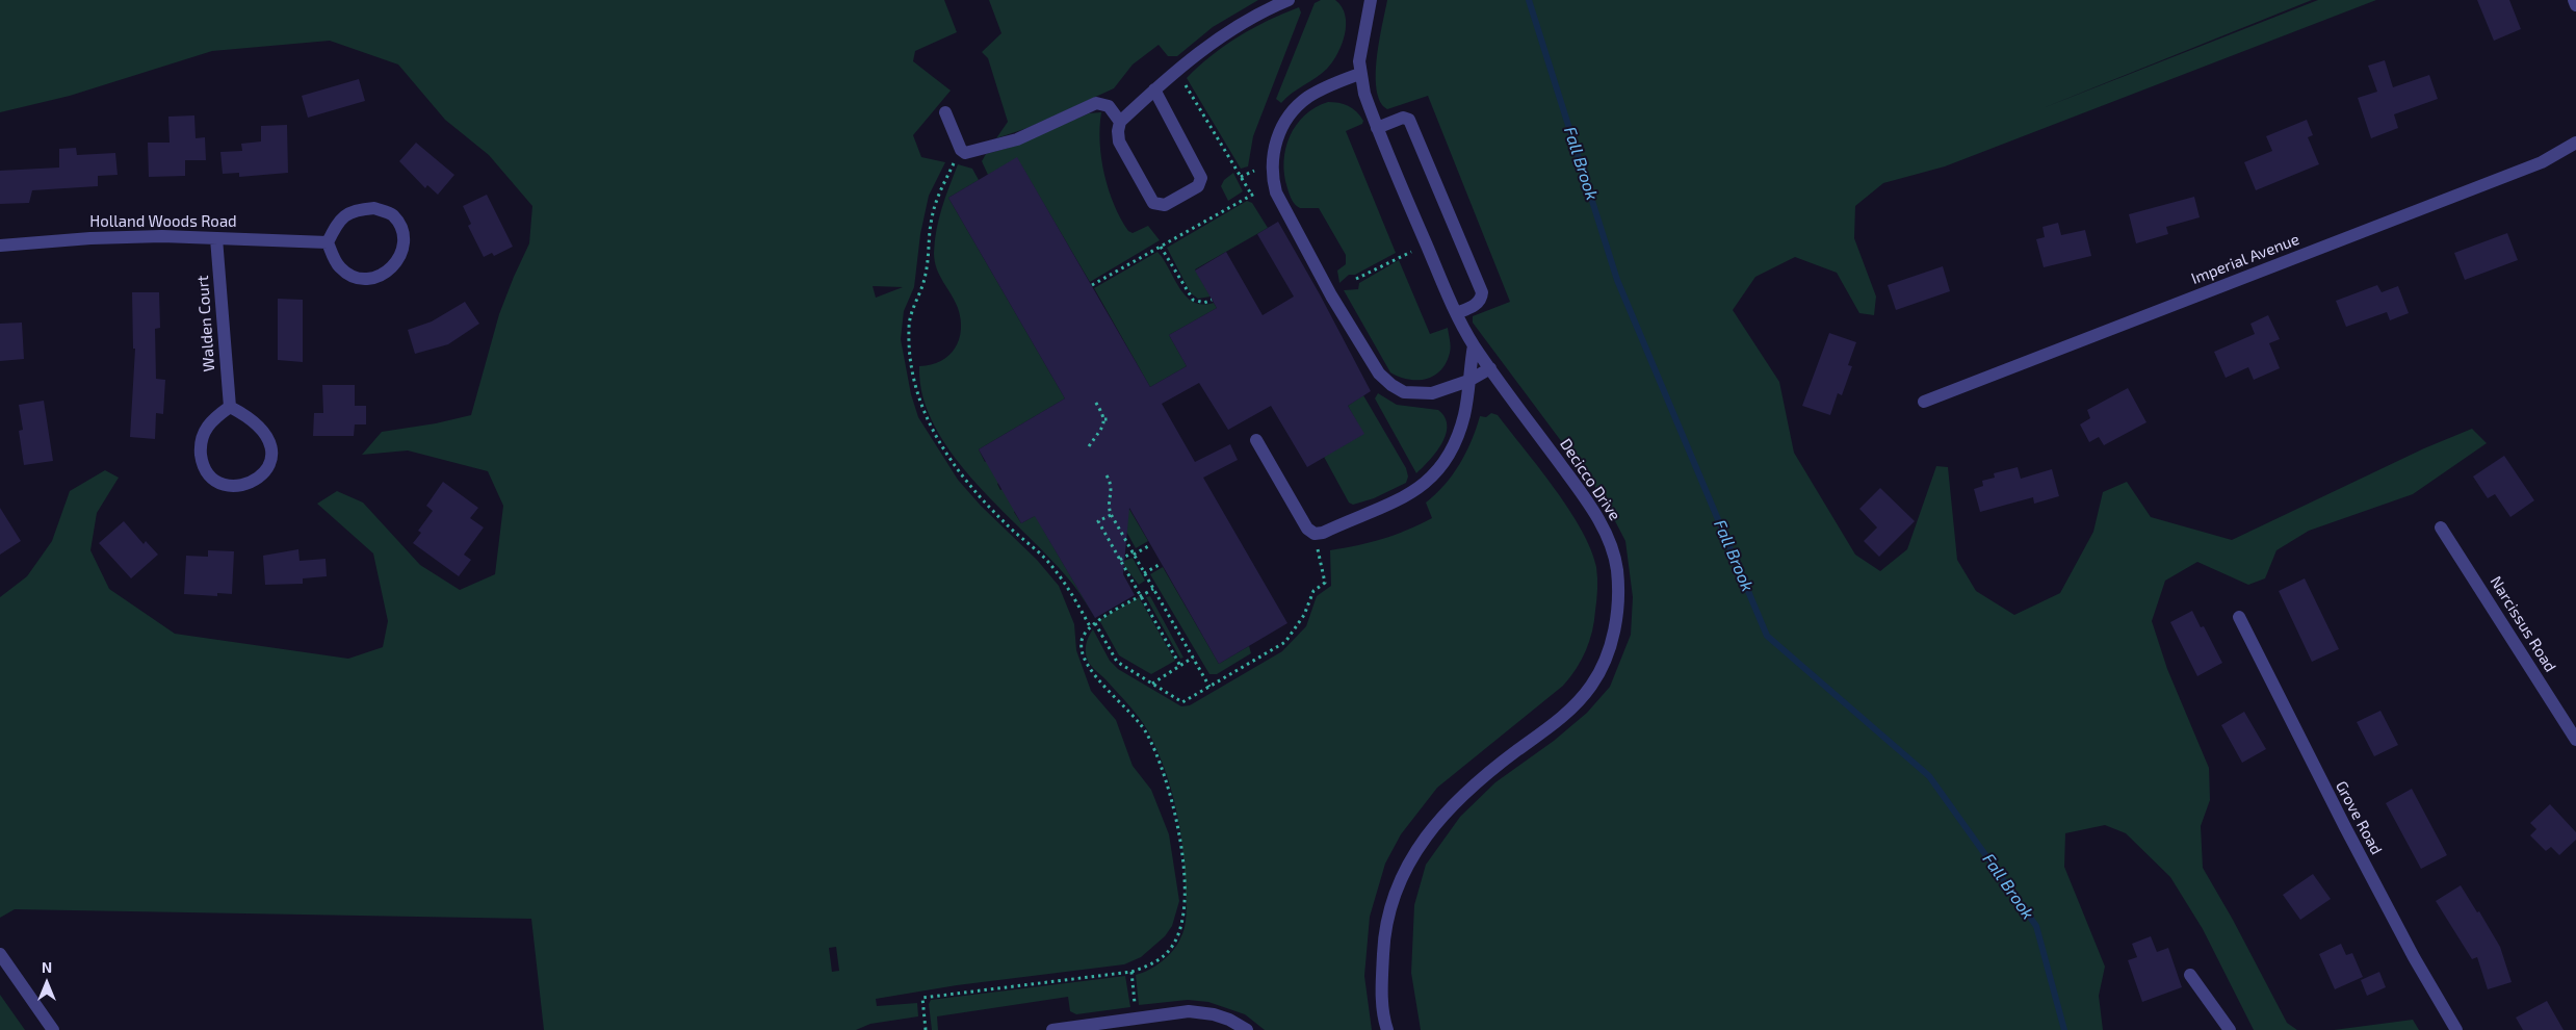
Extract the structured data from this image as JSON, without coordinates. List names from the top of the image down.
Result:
{
  "streets": {
    "street": [
      "Holland Woods Road",
      "Imperial Avenue",
      "Walden Court",
      "Decicco Drive",
      "Narcissus Road",
      "Grove Road"
    ]
  },
  "crossings": [
    ["Holland Woods Road", "Walden Court"]
  ],
  "water": ["Fall Brook"],
  "north": "top"
}
